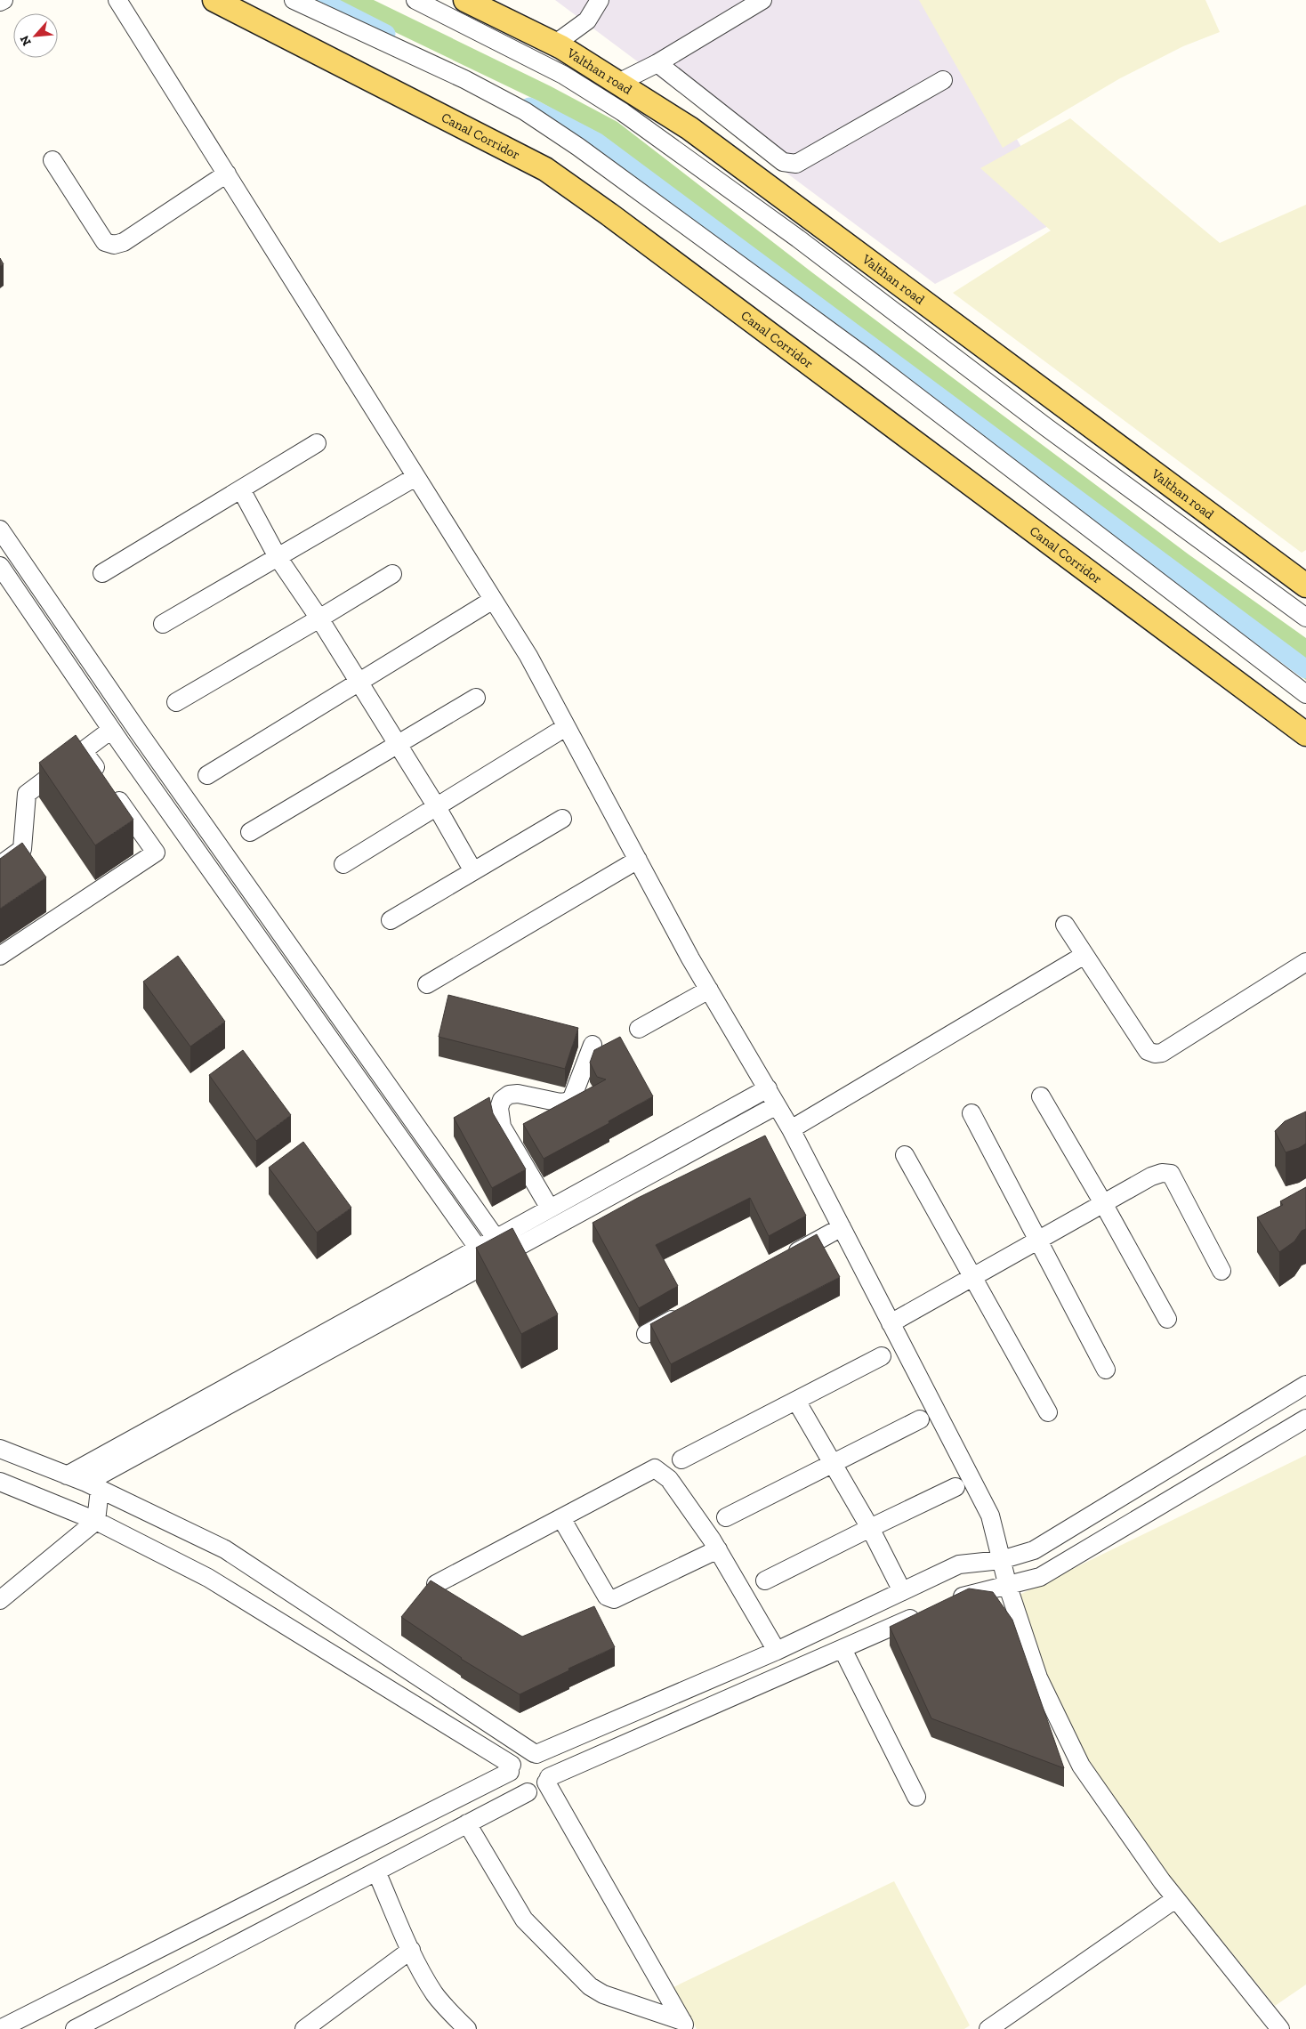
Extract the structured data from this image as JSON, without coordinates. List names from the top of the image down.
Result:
{
  "streets": {
    "main road": ["Valthan road", "Canal Corridor"]
  },
  "north": "bottom left"
}
